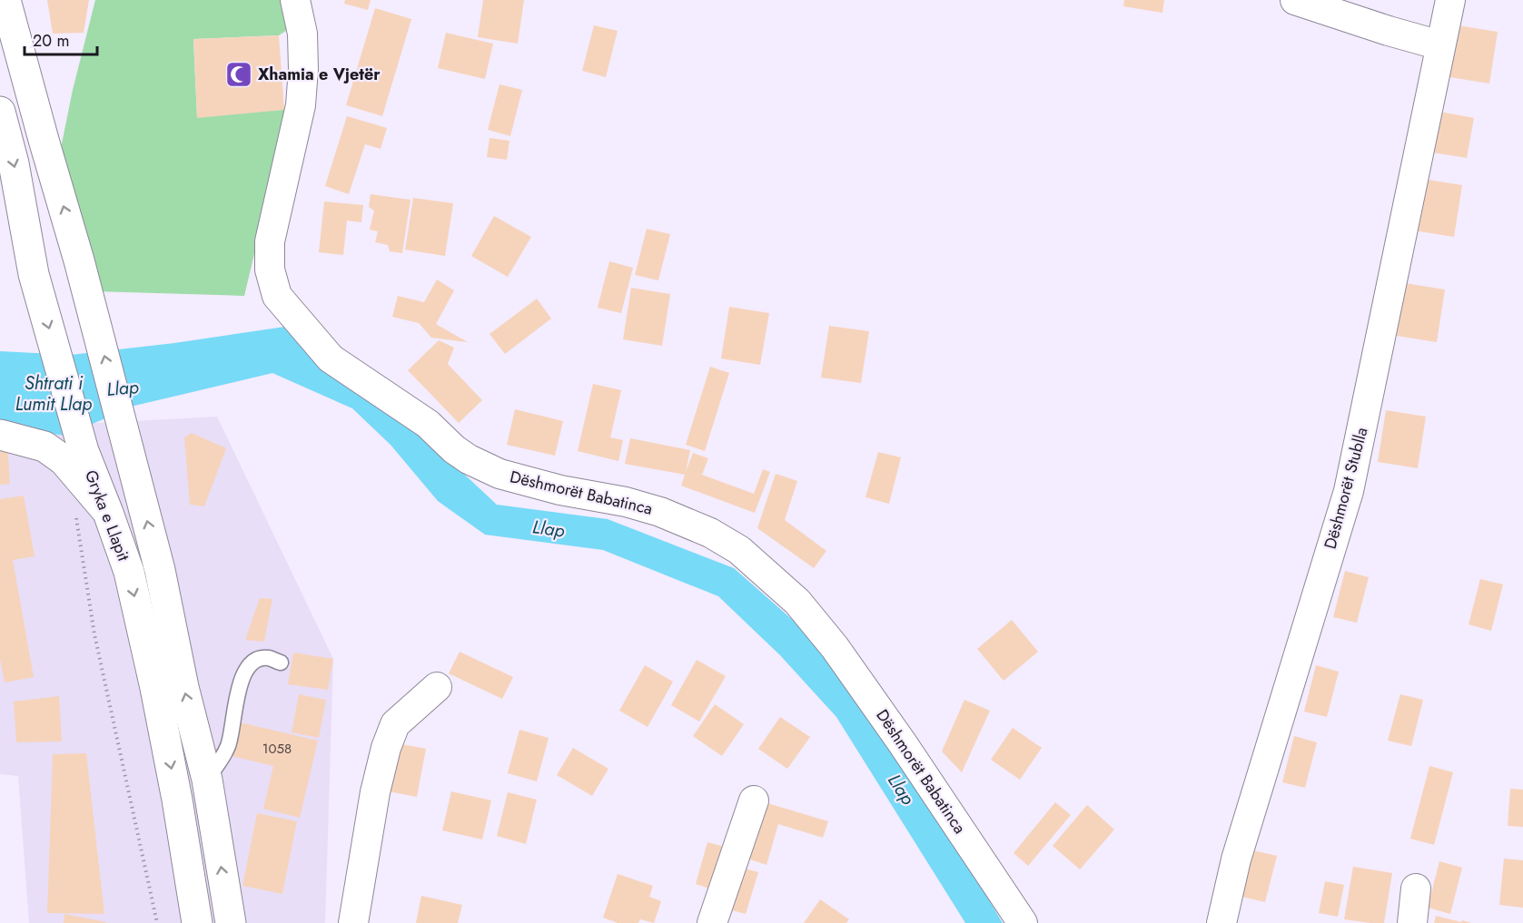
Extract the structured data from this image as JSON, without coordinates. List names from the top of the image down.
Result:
{
  "streets": {
    "main road": ["Gryka e Llapit"],
    "street": ["Dëshmorët Stublla", "Dëshmorët Babatinca"]
  },
  "water": ["Shtrati i Lumit Llap", "Llap"],
  "places": {
    "mosque": ["Xhamia e Vjetër"]
  },
  "house_numbers": ["1058"],
  "scale_bar": "20 m"
}
